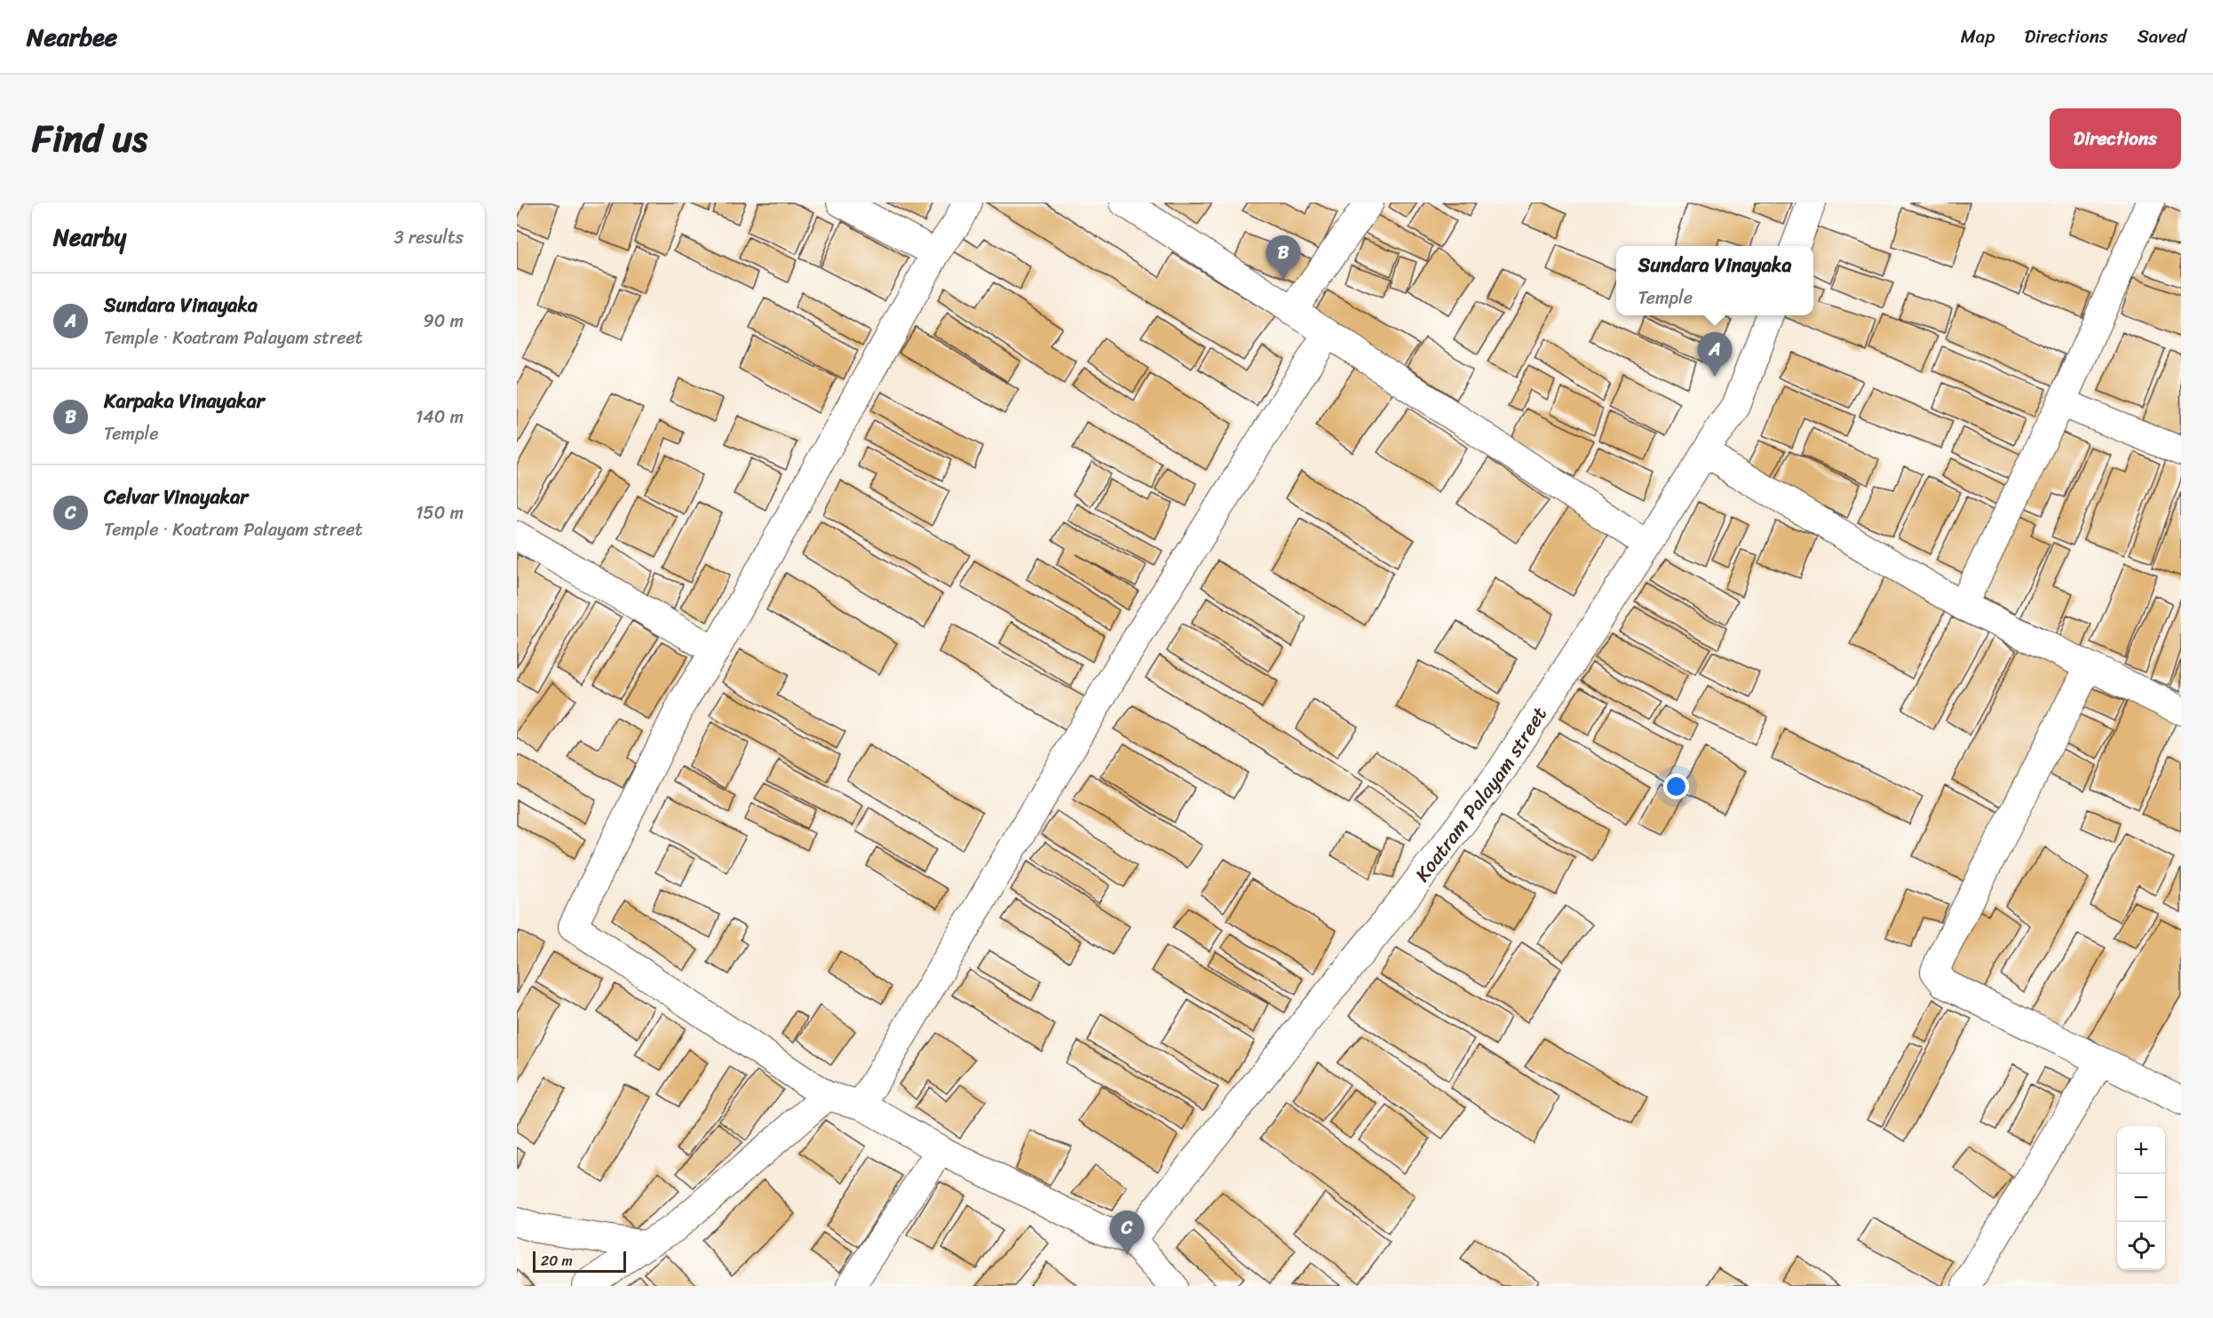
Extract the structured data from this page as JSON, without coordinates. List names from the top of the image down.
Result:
{
  "streets": {
    "street": ["Koatram Palayam street"]
  },
  "scale_bar": "20 m",
  "page": {
    "header": "Nearbee",
    "nav": ["Map", "Directions", "Saved"],
    "title": "Find us",
    "buttons": "Directions",
    "heading": ["Nearby", "3 results"],
    "pins": ["B", "A", "C"],
    "popup": ["Sundara Vinayaka", "Temple"],
    "list": [
      {
        "mark": "A",
        "name": "Sundara Vinayaka",
        "note": "Temple · Koatram Palayam street",
        "value": "90 m"
      },
      {
        "mark": "B",
        "name": "Karpaka Vinayakar",
        "note": "Temple",
        "value": "140 m"
      },
      {
        "mark": "C",
        "name": "Celvar Vinayakar",
        "note": "Temple · Koatram Palayam street",
        "value": "150 m"
      }
    ],
    "map_buttons": ["+", "−"],
    "scale": "20 m"
  }
}
